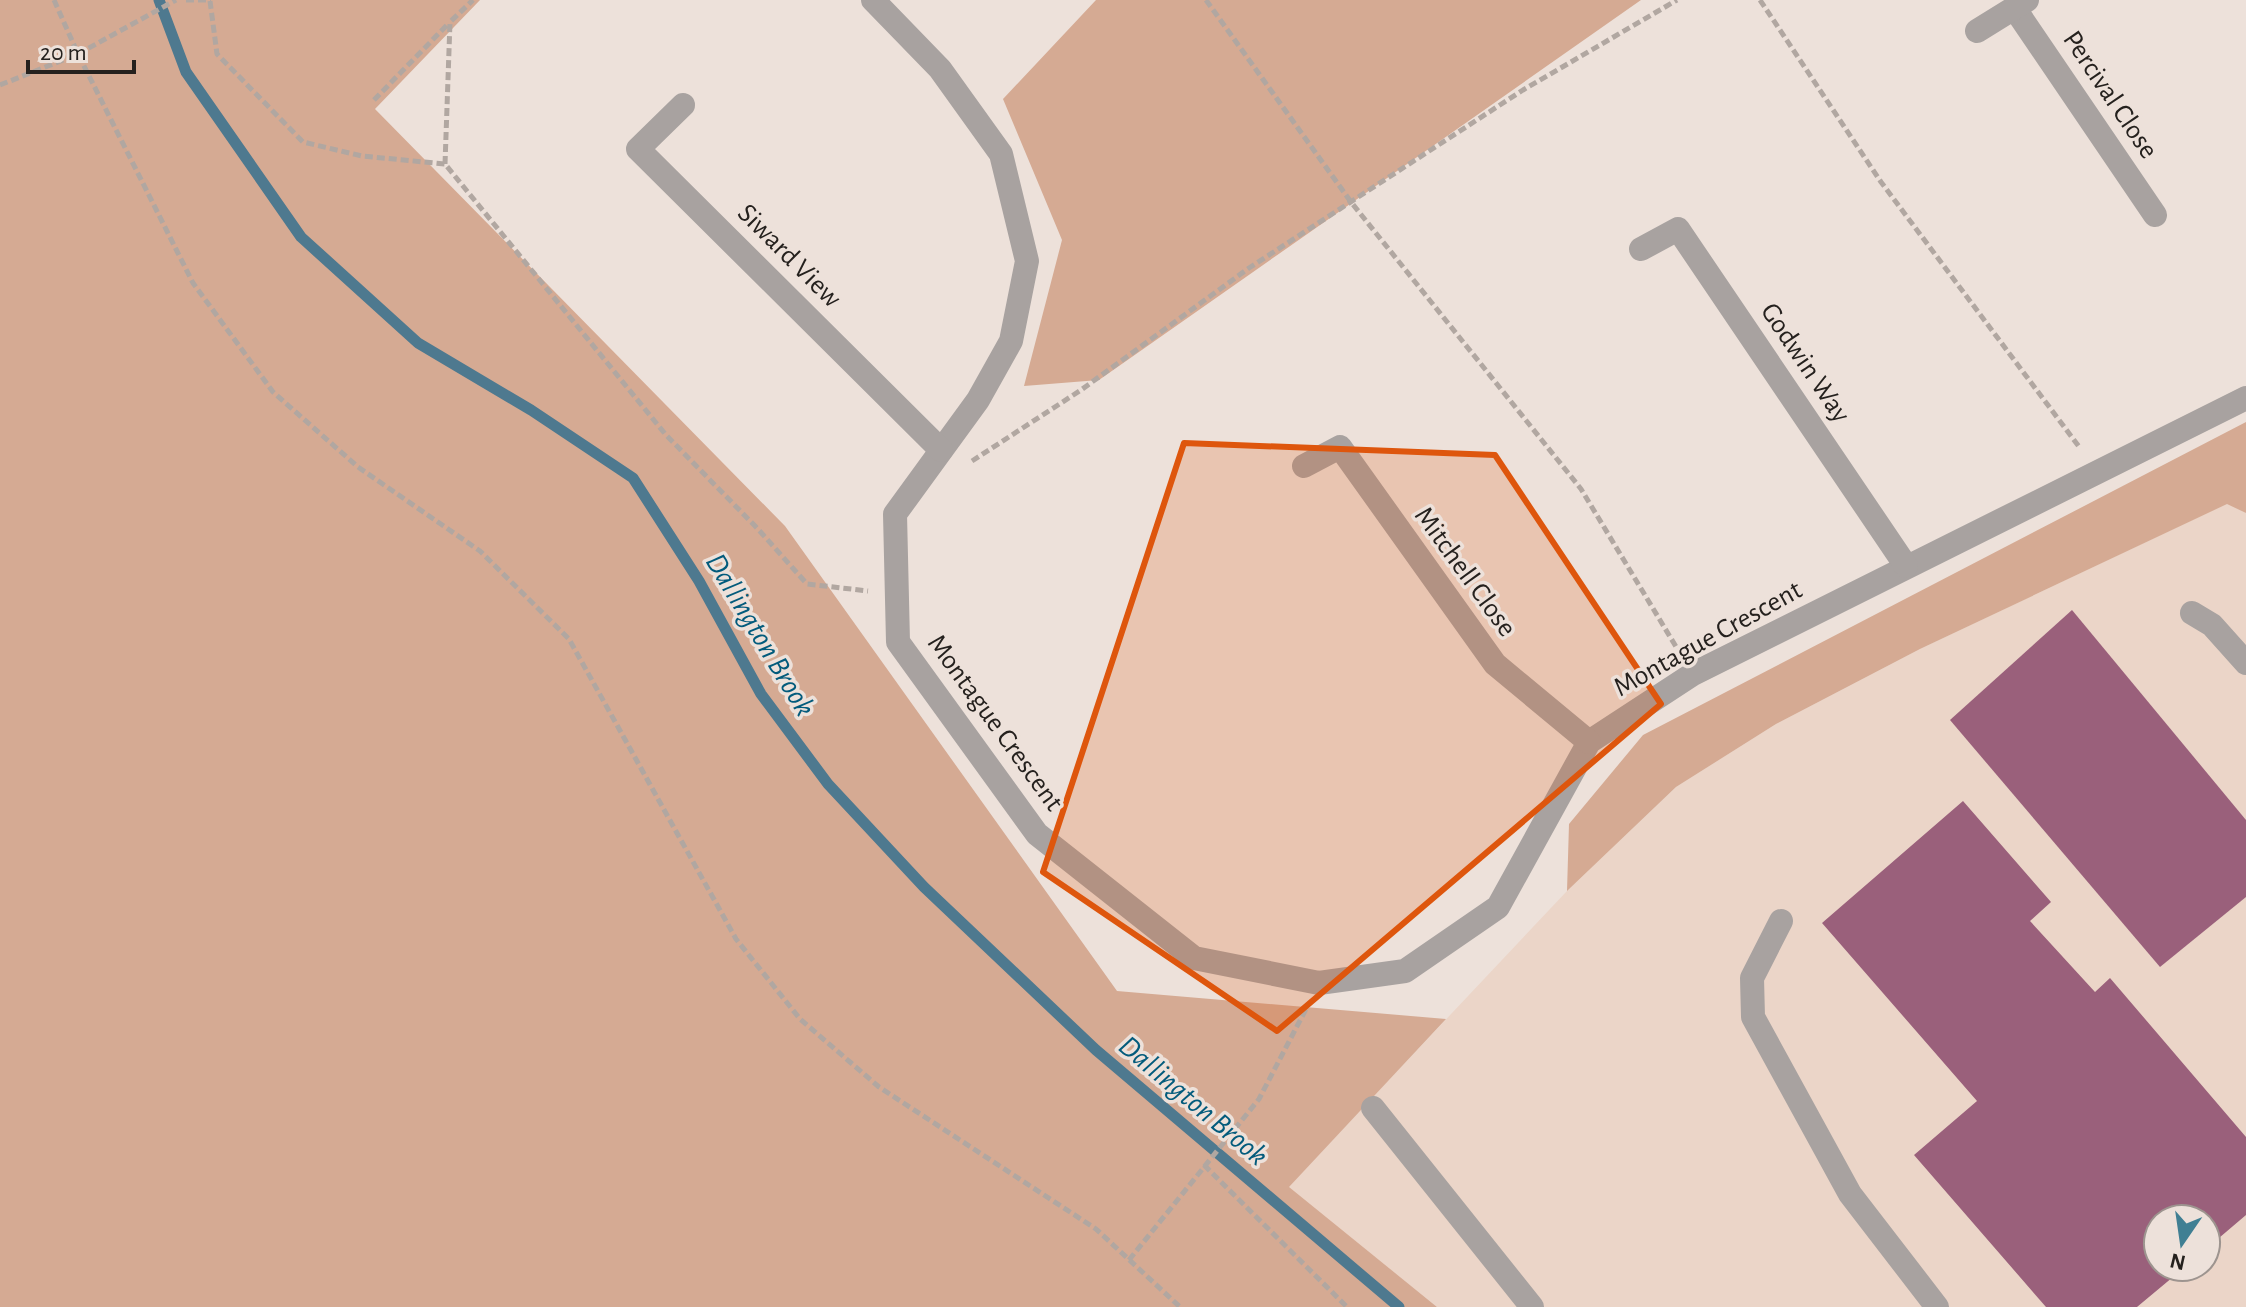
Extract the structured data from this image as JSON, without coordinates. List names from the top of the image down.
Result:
{
  "streets": {
    "street": [
      "Percival Close",
      "Siward View",
      "Godwin Way",
      "Mitchell Close",
      "Montague Crescent"
    ]
  },
  "crossings": [
    ["Siward View", "Montague Crescent"],
    ["Godwin Way", "Montague Crescent"],
    ["Mitchell Close", "Montague Crescent"]
  ],
  "water": ["Dallington Brook"],
  "scale_bar": "20 m",
  "north": "bottom"
}
